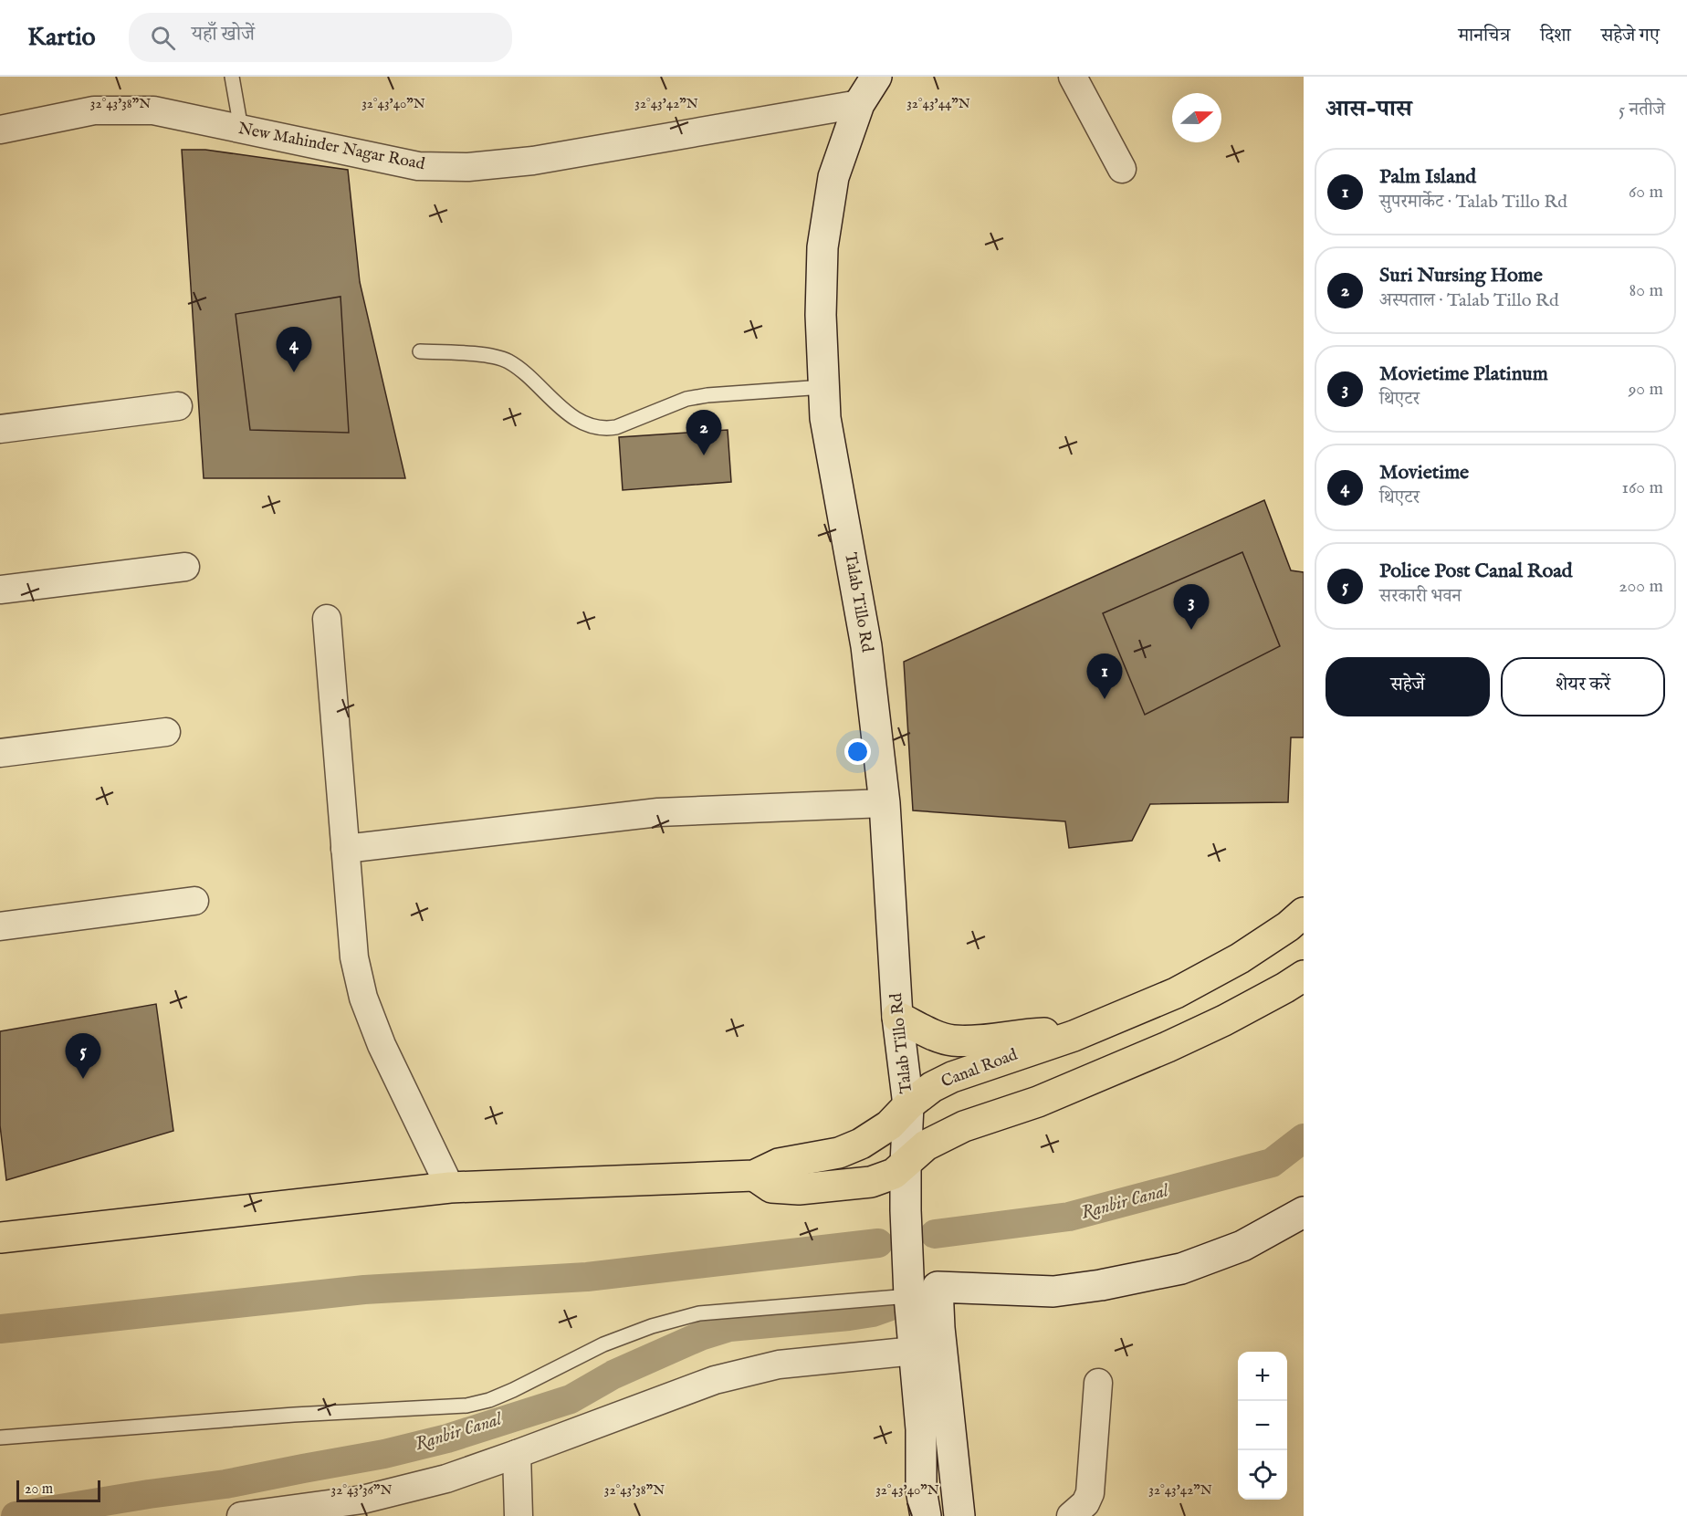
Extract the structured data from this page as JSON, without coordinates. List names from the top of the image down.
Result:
{
  "streets": {
    "highway": ["Canal Road"],
    "main road": ["Talab Tillo Rd"],
    "street": ["New Mahinder Nagar Road"]
  },
  "crossings": [
    ["New Mahinder Nagar Road", "Talab Tillo Rd"],
    ["Talab Tillo Rd", "Canal Road"]
  ],
  "water": ["Ranbir Canal"],
  "scale_bar": "20 m",
  "north": "right",
  "page": {
    "header": "Kartio",
    "search": "यहाँ खोजें",
    "nav": ["मानचित्र", "दिशा", "सहेजे गए"],
    "heading": ["आस-पास", "5 नतीजे"],
    "list": [
      {
        "mark": "1",
        "name": "Palm Island",
        "note": "सुपरमार्केट · Talab Tillo Rd",
        "value": "60 m"
      },
      {
        "mark": "2",
        "name": "Suri Nursing Home",
        "note": "अस्पताल · Talab Tillo Rd",
        "value": "80 m"
      },
      {
        "mark": "3",
        "name": "Movietime Platinum",
        "note": "थिएटर",
        "value": "90 m"
      },
      {
        "mark": "4",
        "name": "Movietime",
        "note": "थिएटर",
        "value": "160 m"
      },
      {
        "mark": "5",
        "name": "Police Post Canal Road",
        "note": "सरकारी भवन",
        "value": "200 m"
      }
    ],
    "pins": [
      "4",
      "2",
      "3",
      "1",
      "5"
    ],
    "buttons": ["सहेजें", "शेयर करें"],
    "map_buttons": ["+", "−"],
    "scale": "20 m"
  },
  "coordinates": [
    "32°43'44\"N",
    "32°43'38\"N",
    "32°43'40\"N",
    "32°43'42\"N",
    "32°43'36\"N"
  ]
}
